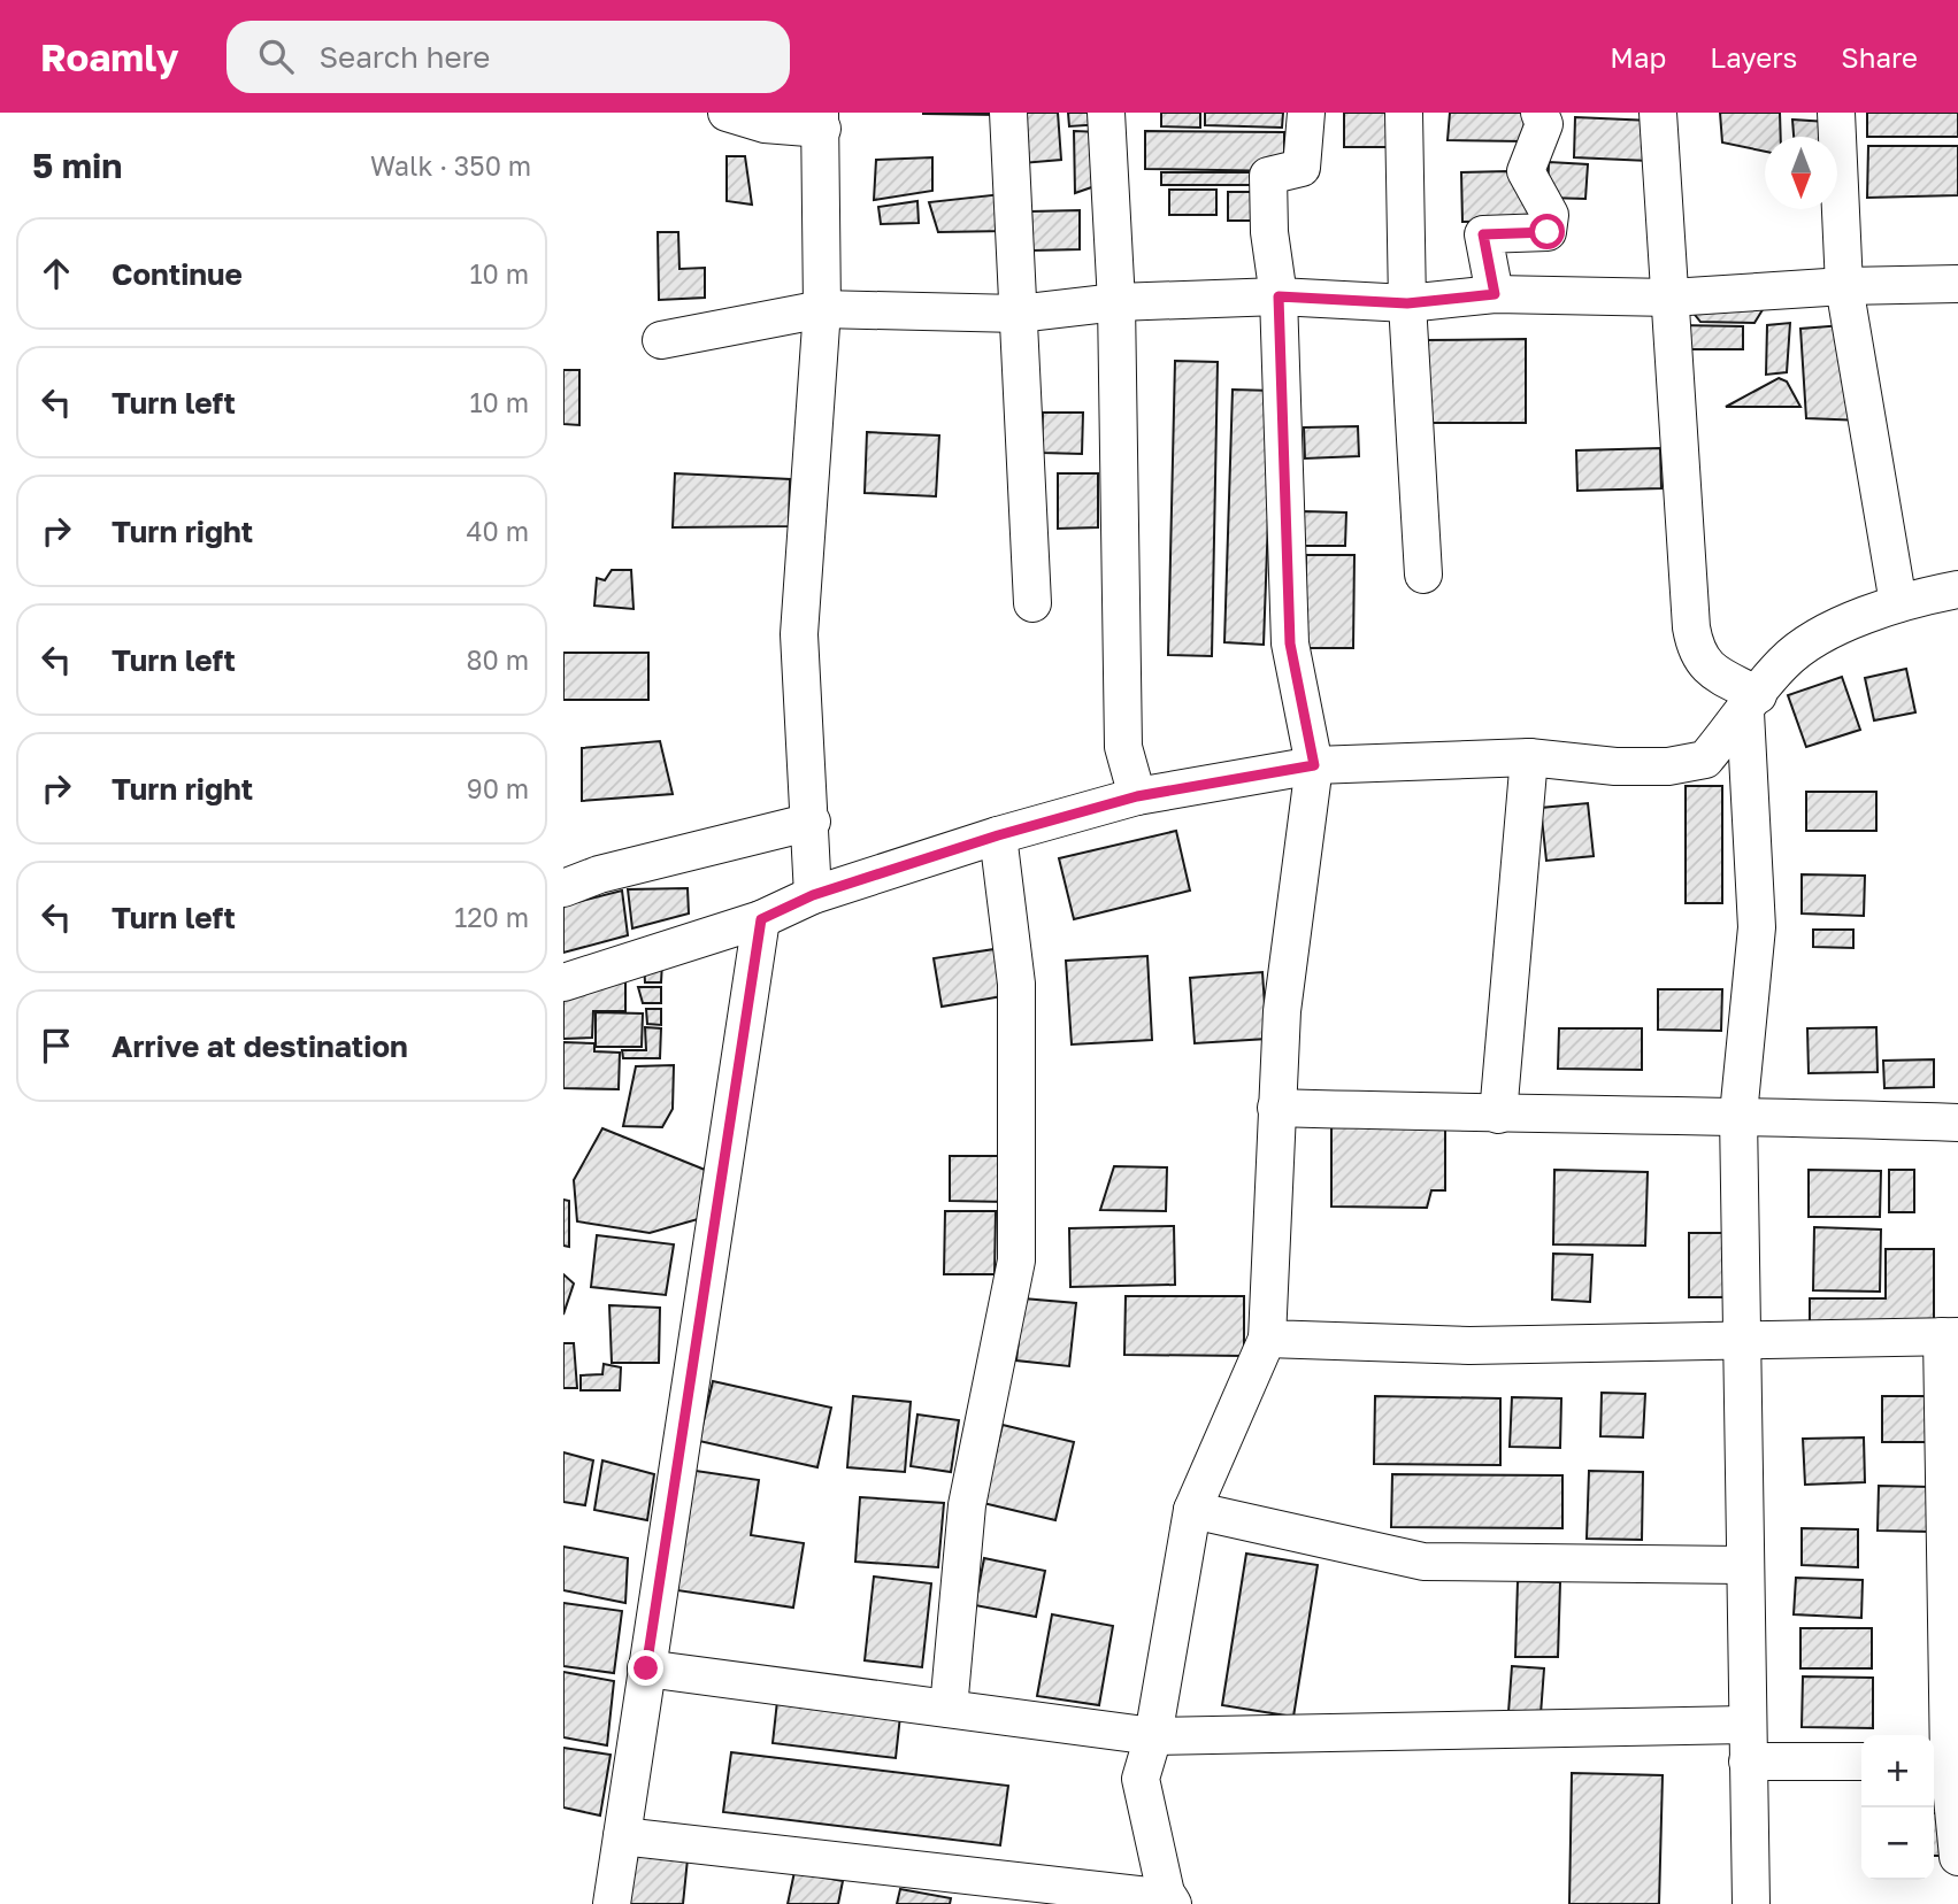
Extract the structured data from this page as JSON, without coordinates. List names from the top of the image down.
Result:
{
  "north": "bottom",
  "page": {
    "header": "Roamly",
    "search": "Search here",
    "nav": ["Map", "Layers", "Share"],
    "heading": ["5 min", "Walk · 350 m"],
    "list": [
      ["Continue", "10 m"],
      ["Turn left", "10 m"],
      ["Turn right", "40 m"],
      ["Turn left", "80 m"],
      ["Turn right", "90 m"],
      ["Turn left", "120 m"],
      "Arrive at destination"
    ],
    "map_buttons": ["+", "−"]
  }
}
